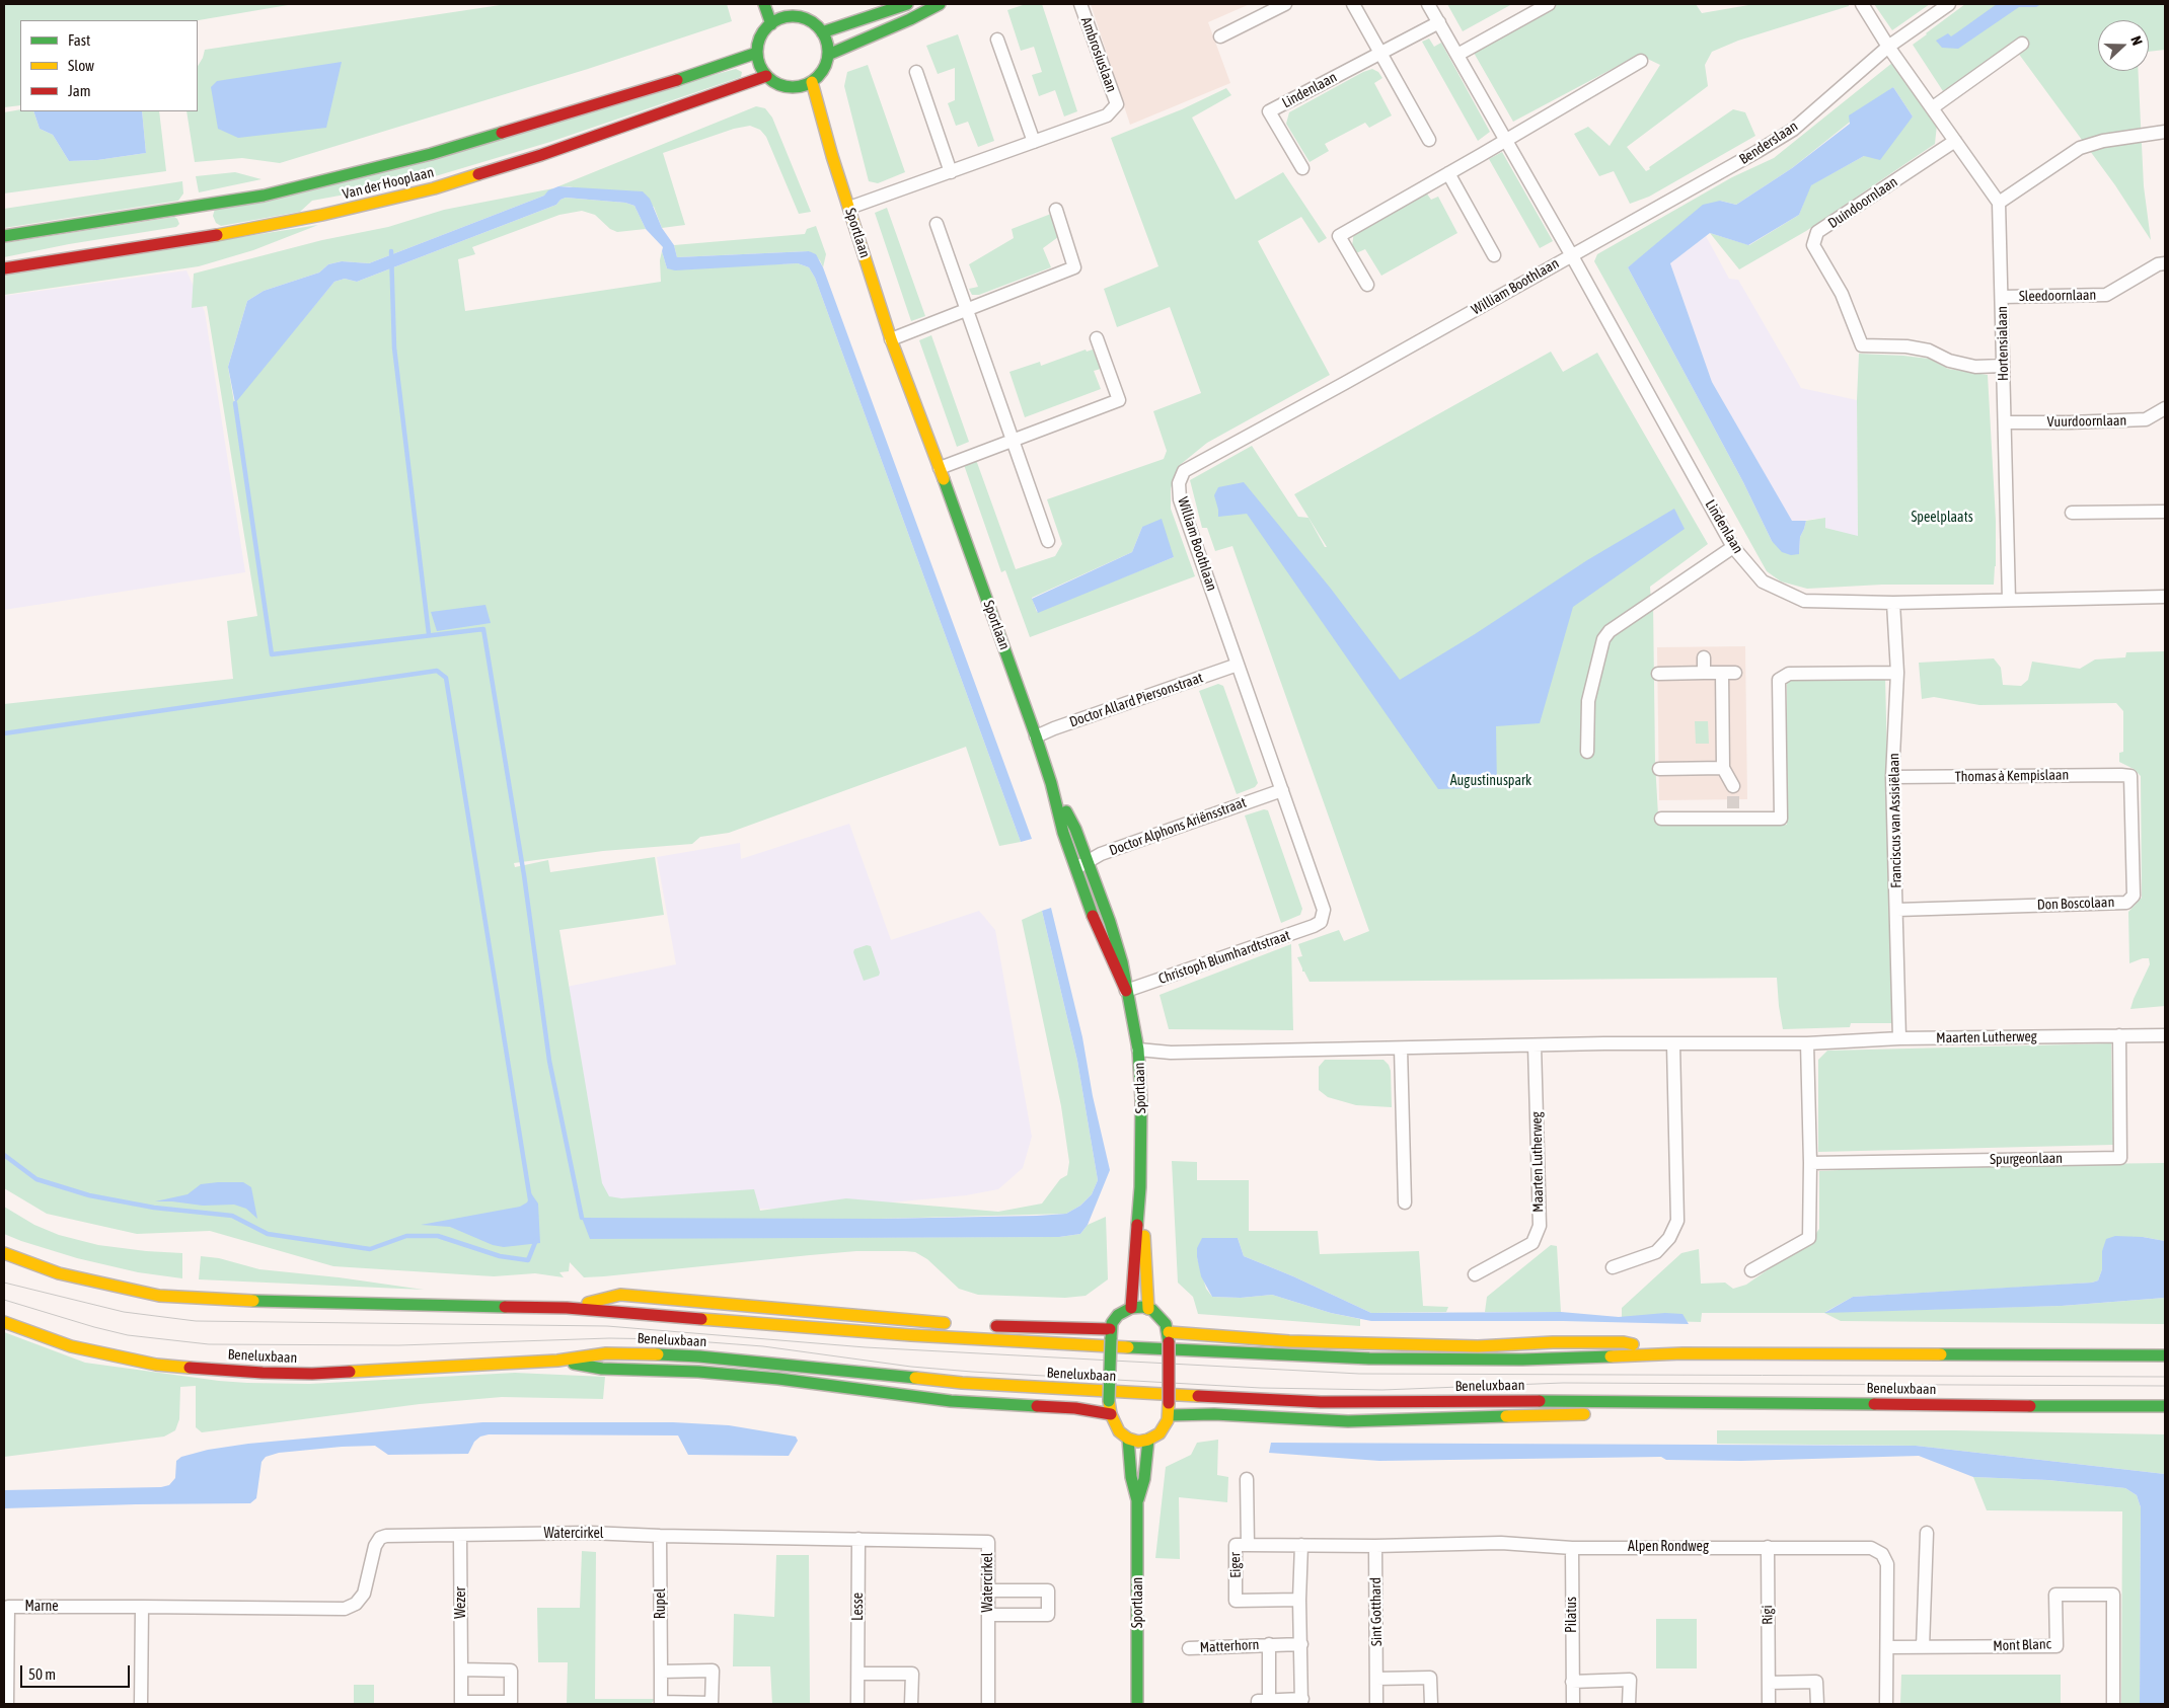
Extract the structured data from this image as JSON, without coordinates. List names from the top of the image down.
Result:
{
  "streets": {
    "main road": ["Van der Hooplaan", "Sportlaan", "Beneluxbaan"],
    "street": [
      "Ambrosiuslaan",
      "Lindenlaan",
      "Benderslaan",
      "Duindoornlaan",
      "William Boothlaan",
      "Sleedoornlaan",
      "Hortensialaan",
      "Vuurdoornlaan",
      "Doctor Allard Piersonstraat",
      "Thomas à Kempislaan",
      "Franciscus van Assisiëlaan",
      "Doctor Alphons Ariënsstraat",
      "Don Boscolaan",
      "Christoph Blumhardtstraat",
      "Maarten Lutherweg",
      "Spurgeonlaan",
      "Watercirkel",
      "Alpen Rondweg",
      "Eiger",
      "Wezer",
      "Rupel",
      "Marne",
      "Lesse",
      "Sint Gotthard",
      "Pilatus",
      "Rigi",
      "Mont Blanc",
      "Matterhorn"
    ]
  },
  "crossings": [
    ["Ambrosiuslaan", "Sportlaan"],
    ["Lindenlaan", "Benderslaan"],
    ["Lindenlaan", "William Boothlaan"],
    ["Lindenlaan", "Hortensialaan"],
    ["Lindenlaan", "Franciscus van Assisiëlaan"],
    ["Benderslaan", "William Boothlaan"],
    ["Van der Hooplaan", "Sportlaan"],
    ["Duindoornlaan", "Hortensialaan"],
    ["Sportlaan", "Doctor Allard Piersonstraat"],
    ["Sportlaan", "Doctor Alphons Ariënsstraat"],
    ["Sportlaan", "Christoph Blumhardtstraat"],
    ["Sportlaan", "Maarten Lutherweg"],
    ["William Boothlaan", "Doctor Allard Piersonstraat"],
    ["William Boothlaan", "Doctor Alphons Ariënsstraat"],
    ["William Boothlaan", "Christoph Blumhardtstraat"],
    ["Sleedoornlaan", "Hortensialaan"],
    ["Hortensialaan", "Vuurdoornlaan"],
    ["Thomas à Kempislaan", "Franciscus van Assisiëlaan"],
    ["Thomas à Kempislaan", "Don Boscolaan"],
    ["Franciscus van Assisiëlaan", "Don Boscolaan"],
    ["Franciscus van Assisiëlaan", "Maarten Lutherweg"],
    ["Maarten Lutherweg", "Spurgeonlaan"],
    ["Watercirkel", "Wezer"],
    ["Watercirkel", "Rupel"],
    ["Watercirkel", "Marne"],
    ["Watercirkel", "Lesse"],
    ["Alpen Rondweg", "Eiger"],
    ["Alpen Rondweg", "Sint Gotthard"],
    ["Alpen Rondweg", "Pilatus"],
    ["Alpen Rondweg", "Rigi"],
    ["Alpen Rondweg", "Mont Blanc"]
  ],
  "parks": ["Speelplaats", "Augustinuspark"],
  "legend": ["Fast", "Slow", "Jam"],
  "scale_bar": "50 m",
  "north": "right"
}
